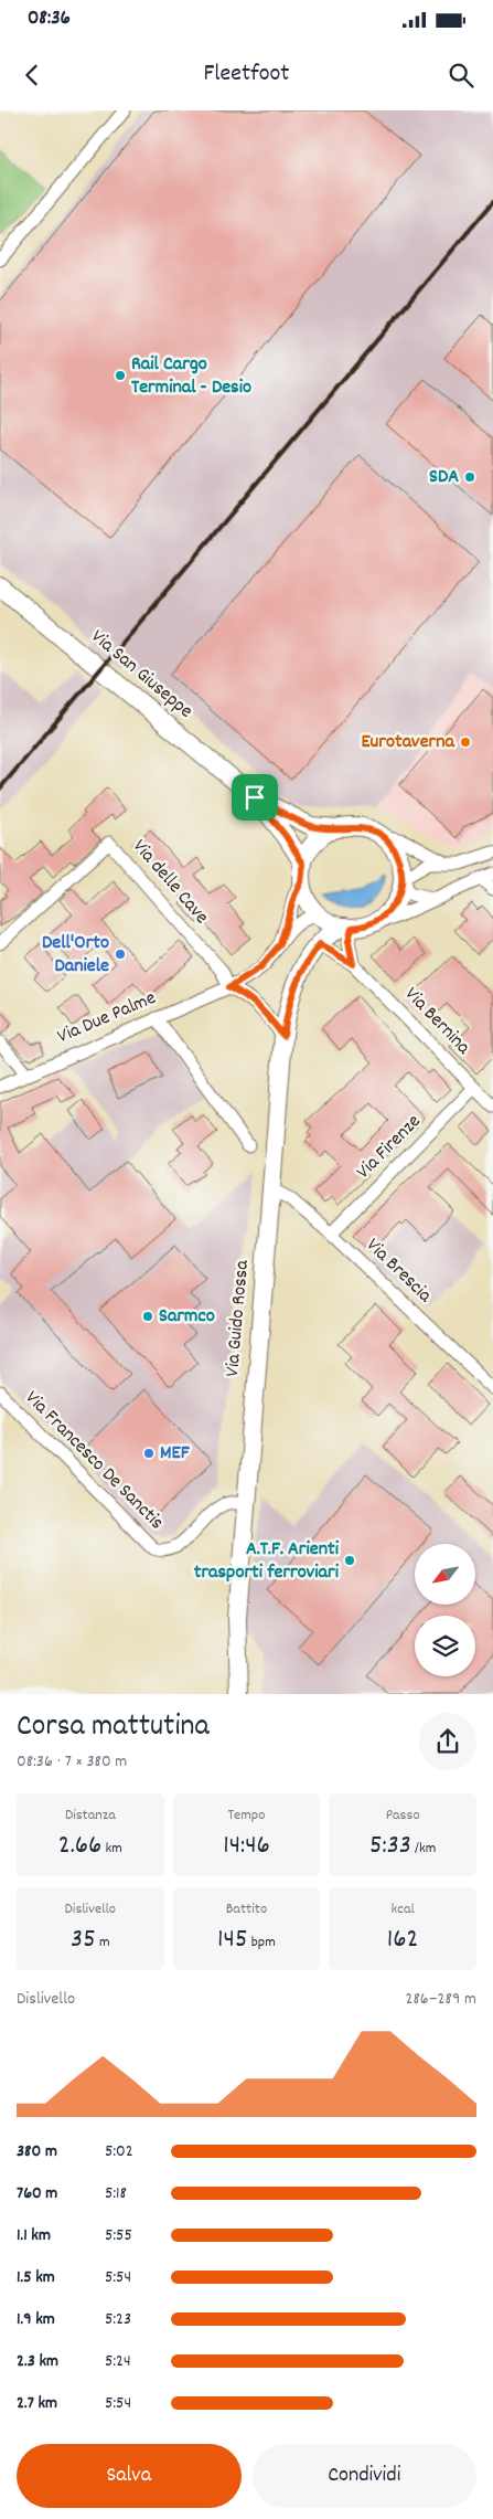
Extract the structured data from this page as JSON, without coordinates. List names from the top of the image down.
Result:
{
  "streets": {
    "street": [
      "Via San Giuseppe",
      "Via delle Cave",
      "Via Due Palme",
      "Via Bernina",
      "Via Firenze",
      "Via Brescia",
      "Via Guido Rossa",
      "Via Francesco De Sanctis"
    ]
  },
  "crossings": [
    ["Via San Giuseppe", "Via Due Palme"],
    ["Via San Giuseppe", "Via Guido Rossa"],
    ["Via delle Cave", "Via Due Palme"],
    ["Via Due Palme", "Via Guido Rossa"],
    ["Via Bernina", "Via Firenze"],
    ["Via Bernina", "Via Guido Rossa"],
    ["Via Firenze", "Via Brescia"],
    ["Via Brescia", "Via Guido Rossa"],
    ["Via Guido Rossa", "Via Francesco De Sanctis"]
  ],
  "places": [
    "Rail Cargo Terminal - Desio",
    "SDA",
    "Eurotaverna",
    "Dell'Orto Daniele",
    "Sarmco",
    "MEF",
    "A.T.F. Arienti trasporti ferroviari"
  ],
  "north": "bottom left",
  "page": {
    "status": "08:36",
    "header": "Fleetfoot",
    "heading": ["Corsa mattutina", "08:36 · 7 × 380 m"],
    "stats": [
      ["Distanza", "2.66 km"],
      ["Tempo", "14:46"],
      ["Passo", "5:33 /km"],
      ["Dislivello", "35 m"],
      ["Battito", "145 bpm"],
      ["kcal", "162"]
    ],
    "chart": ["Dislivello", "286–289 m"],
    "list": [
      {
        "name": "380 m",
        "note": "5:02"
      },
      {
        "name": "760 m",
        "note": "5:18"
      },
      {
        "name": "1.1 km",
        "note": "5:55"
      },
      {
        "name": "1.5 km",
        "note": "5:54"
      },
      {
        "name": "1.9 km",
        "note": "5:23"
      },
      {
        "name": "2.3 km",
        "note": "5:24"
      },
      {
        "name": "2.7 km",
        "note": "5:54"
      }
    ],
    "buttons": ["Salva", "Condividi"]
  }
}
